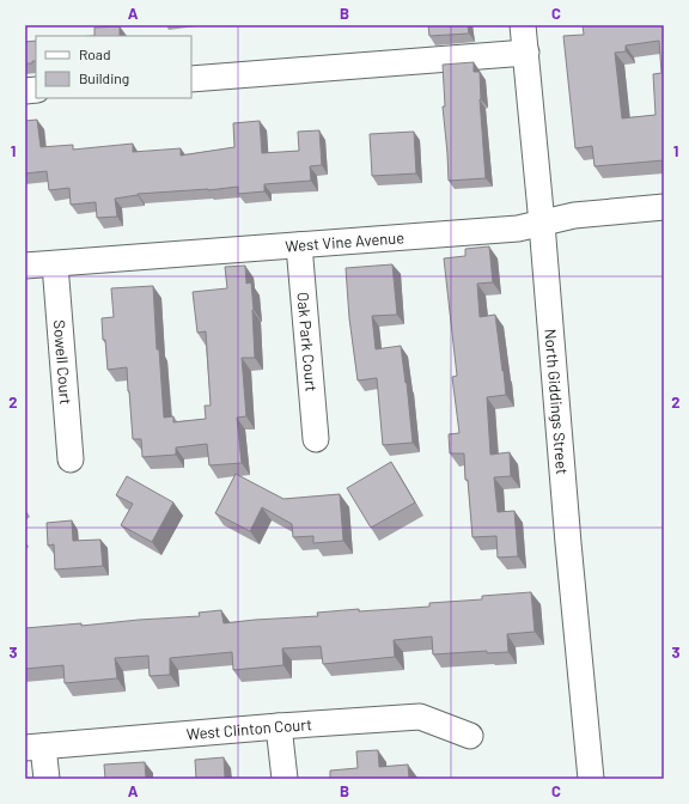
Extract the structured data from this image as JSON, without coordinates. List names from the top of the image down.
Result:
{
  "streets": {
    "street": [
      "West Vine Avenue",
      "Oak Park Court",
      "Sowell Court",
      "North Giddings Street",
      "West Clinton Court"
    ]
  },
  "crossings": [
    ["West Vine Avenue", "Oak Park Court"],
    ["West Vine Avenue", "Sowell Court"],
    ["West Vine Avenue", "North Giddings Street"]
  ],
  "legend": ["Road", "Building"],
  "grid": {
    "columns": ["A", "B", "C"],
    "rows": ["1", "2", "3"]
  }
}
